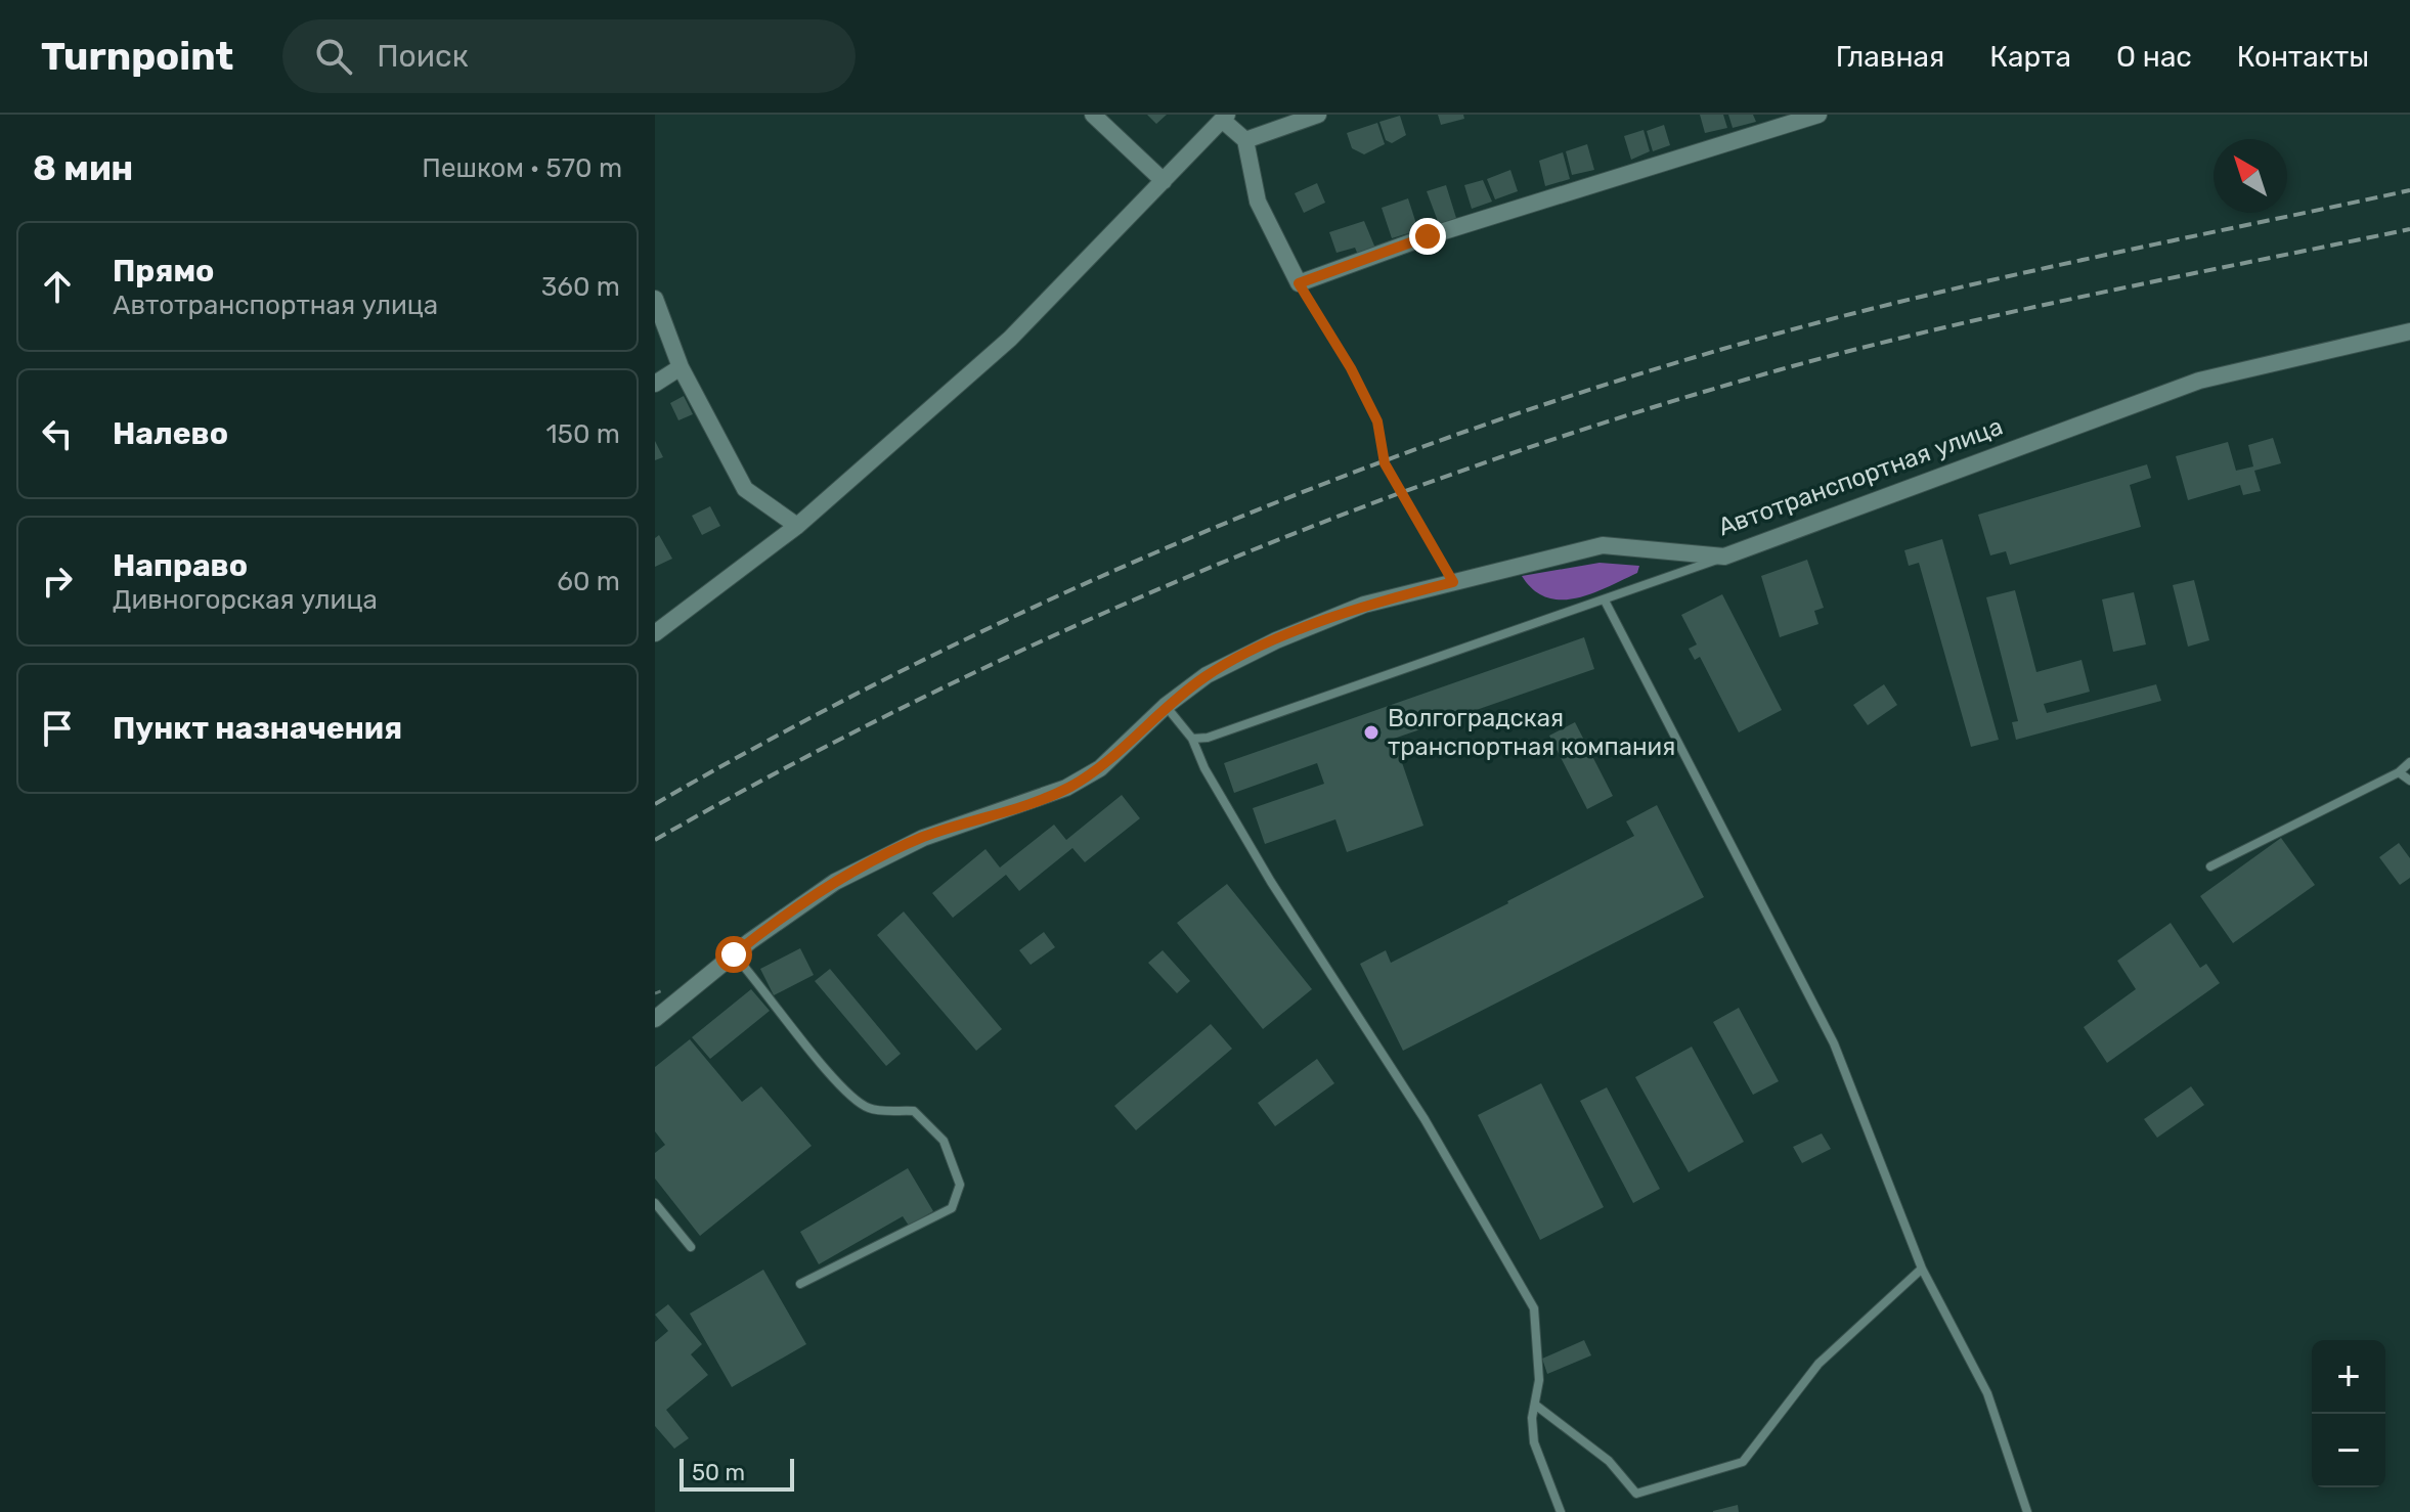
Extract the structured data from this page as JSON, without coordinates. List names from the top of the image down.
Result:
{
  "streets": {
    "street": ["Автотранспортная улица"]
  },
  "places": ["Волгоградская транспортная компания"],
  "scale_bar": "50 m",
  "north": "top left",
  "page": {
    "header": "Turnpoint",
    "search": "Поиск",
    "nav": [
      "Главная",
      "Карта",
      "О нас",
      "Контакты"
    ],
    "heading": ["8 мин", "Пешком · 570 m"],
    "list": [
      ["Прямо", "Автотранспортная улица", "360 m"],
      ["Налево", "150 m"],
      ["Направо", "Дивногорская улица", "60 m"],
      "Пункт назначения"
    ],
    "map_buttons": ["+", "−"],
    "scale": "50 m"
  }
}
